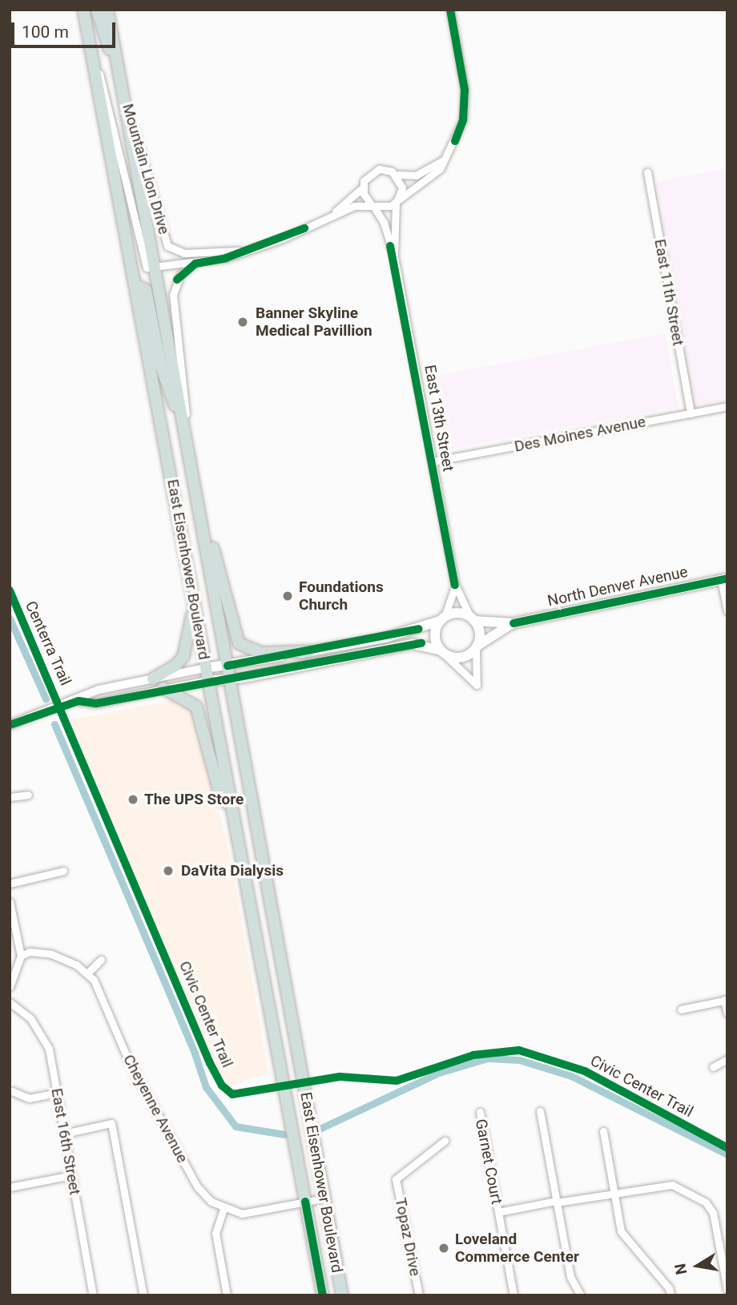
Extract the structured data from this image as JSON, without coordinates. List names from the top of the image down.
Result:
{
  "streets": {
    "highway": ["East Eisenhower Boulevard"],
    "main road": ["North Denver Avenue"],
    "street": [
      "Mountain Lion Drive",
      "East 11th Street",
      "East 13th Street",
      "Des Moines Avenue",
      "Cheyenne Avenue",
      "East 16th Street",
      "Garnet Court",
      "Topaz Drive"
    ],
    "cycle path": ["Centerra Trail"]
  },
  "crossings": [
    ["Mountain Lion Drive", "East 13th Street"],
    ["Mountain Lion Drive", "East Eisenhower Boulevard"],
    ["East 11th Street", "Des Moines Avenue"],
    ["East 13th Street", "Des Moines Avenue"],
    ["East 13th Street", "North Denver Avenue"]
  ],
  "places": [
    "Banner Skyline Medical Pavillion",
    "Foundations Church",
    "The UPS Store",
    "DaVita Dialysis",
    "Loveland Commerce Center"
  ],
  "scale_bar": "100 m",
  "north": "left"
}
